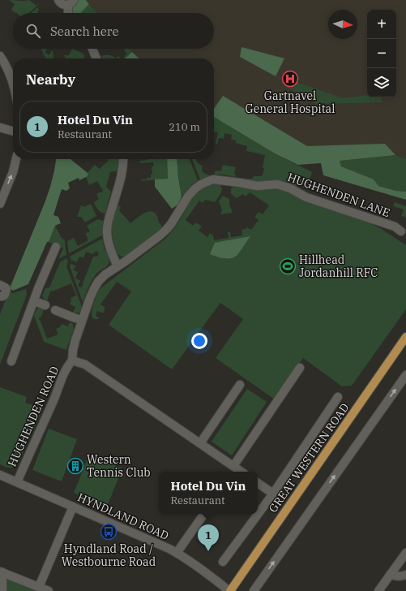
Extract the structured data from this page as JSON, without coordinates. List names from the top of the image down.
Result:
{
  "streets": {
    "main road": ["GREAT WESTERN ROAD"],
    "street": ["HUGHENDEN LANE", "HUGHENDEN ROAD", "HYNDLAND ROAD"]
  },
  "crossings": [
    ["HUGHENDEN LANE", "HUGHENDEN ROAD"],
    ["HUGHENDEN ROAD", "HYNDLAND ROAD"],
    ["GREAT WESTERN ROAD", "HYNDLAND ROAD"]
  ],
  "places": {
    "hospital": ["Gartnavel General Hospital"],
    "sports": ["Hillhead Jordanhill RFC"],
    "building": ["Western Tennis Club"],
    "bus stop": ["Hyndland Road / Westbourne Road"]
  },
  "north": "right",
  "page": {
    "map_buttons": ["+", "−"],
    "search": "Search here",
    "heading": "Nearby",
    "list": [
      {
        "mark": "1",
        "name": "Hotel Du Vin",
        "note": "Restaurant",
        "value": "210 m"
      }
    ],
    "popup": ["Hotel Du Vin", "Restaurant"],
    "pins": "1"
  }
}
